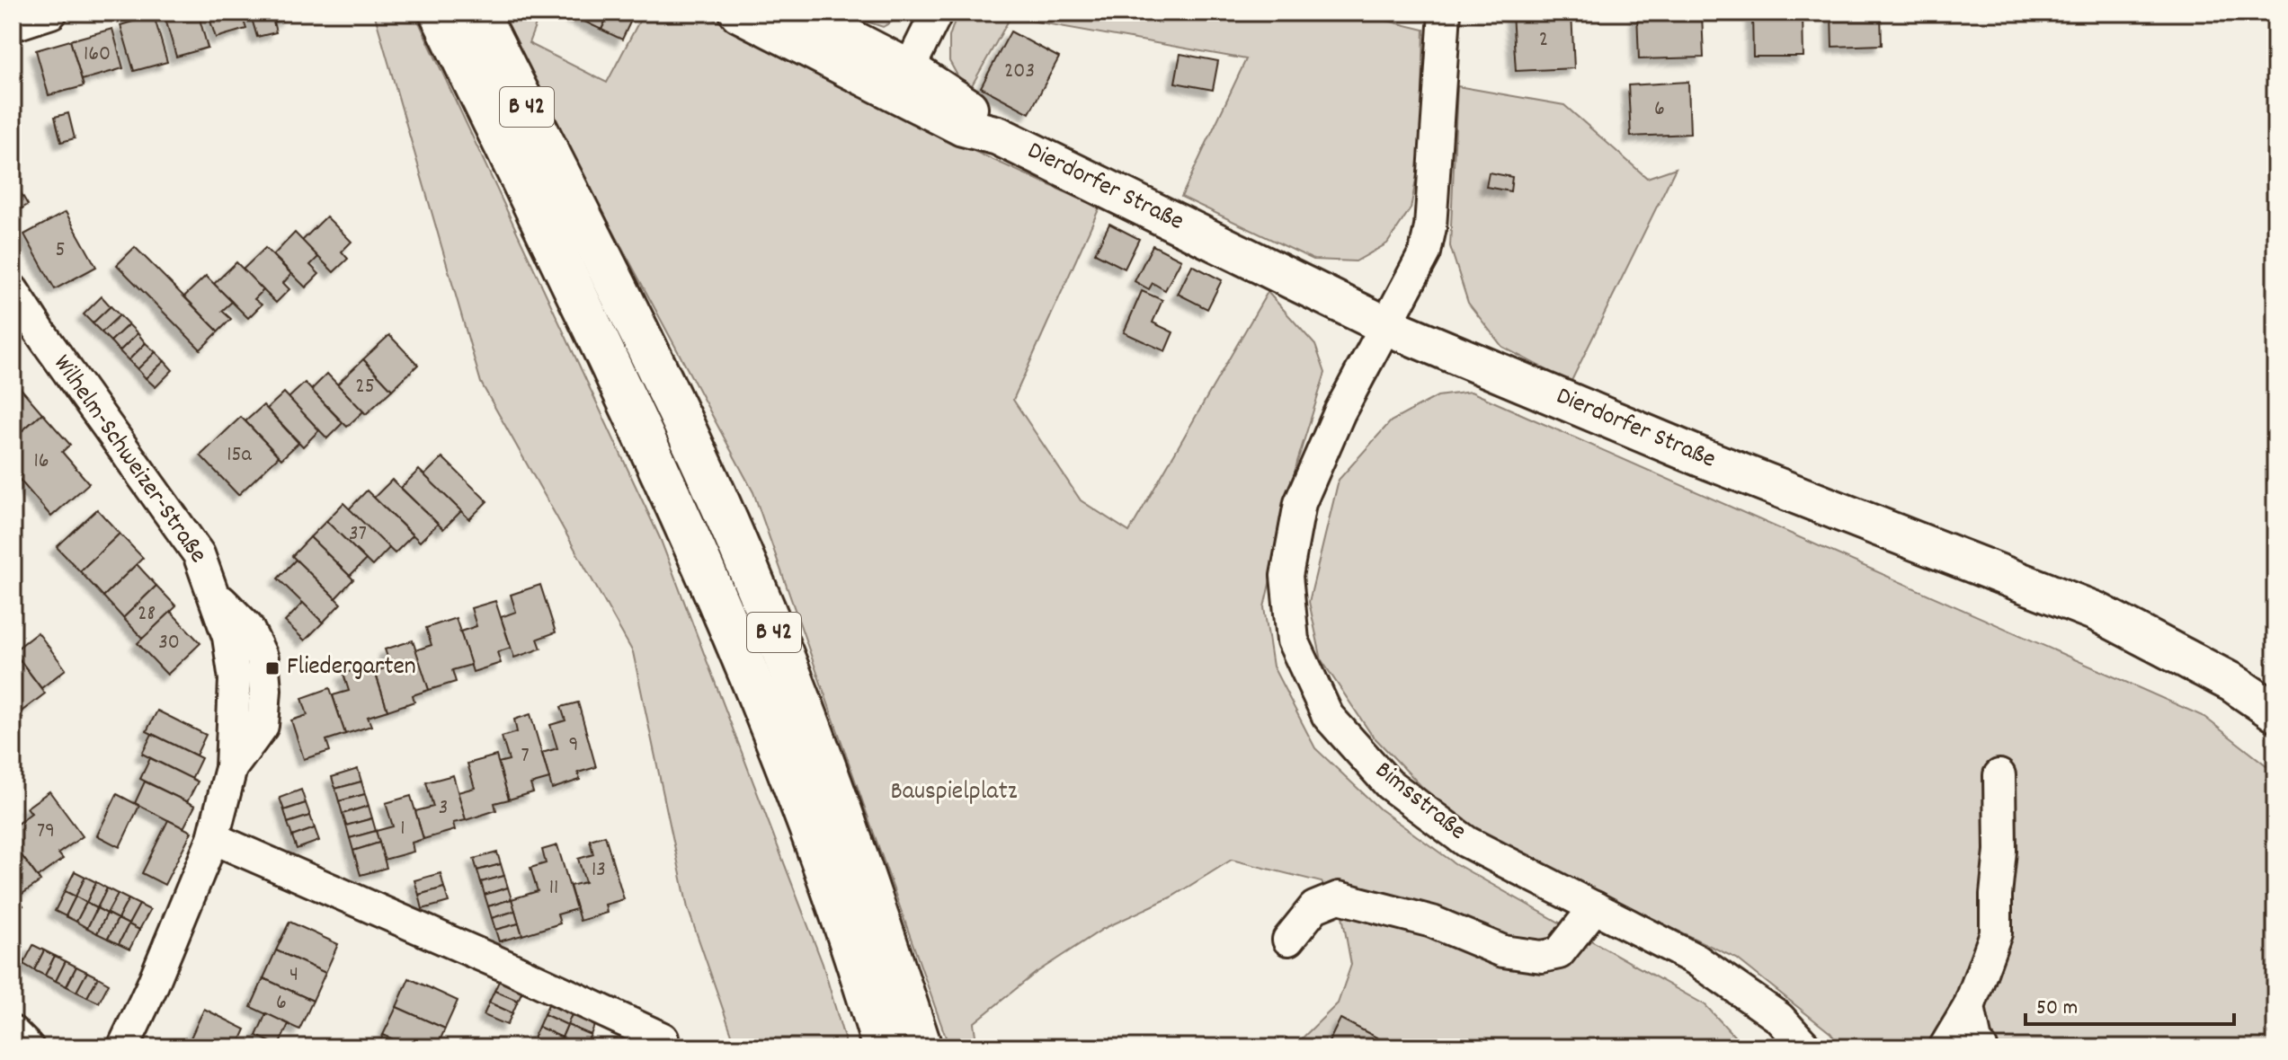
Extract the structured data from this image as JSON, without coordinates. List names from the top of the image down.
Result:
{
  "streets": {
    "highway": ["B 42"],
    "main road": ["Dierdorfer Straße"],
    "street": ["Wilhelm-Schweizer-Straße", "Bimsstraße"]
  },
  "crossings": [
    ["Dierdorfer Straße", "Bimsstraße"]
  ],
  "parks": ["Bauspielplatz"],
  "places": {
    "transit": ["Fliedergarten"]
  },
  "house_numbers": [
    "2",
    "160",
    "203",
    "6",
    "5",
    "25",
    "15a",
    "16",
    "37",
    "28",
    "30",
    "9",
    "7",
    "3",
    "1",
    "79",
    "13",
    "11",
    "4",
    "6"
  ],
  "scale_bar": "50 m"
}
